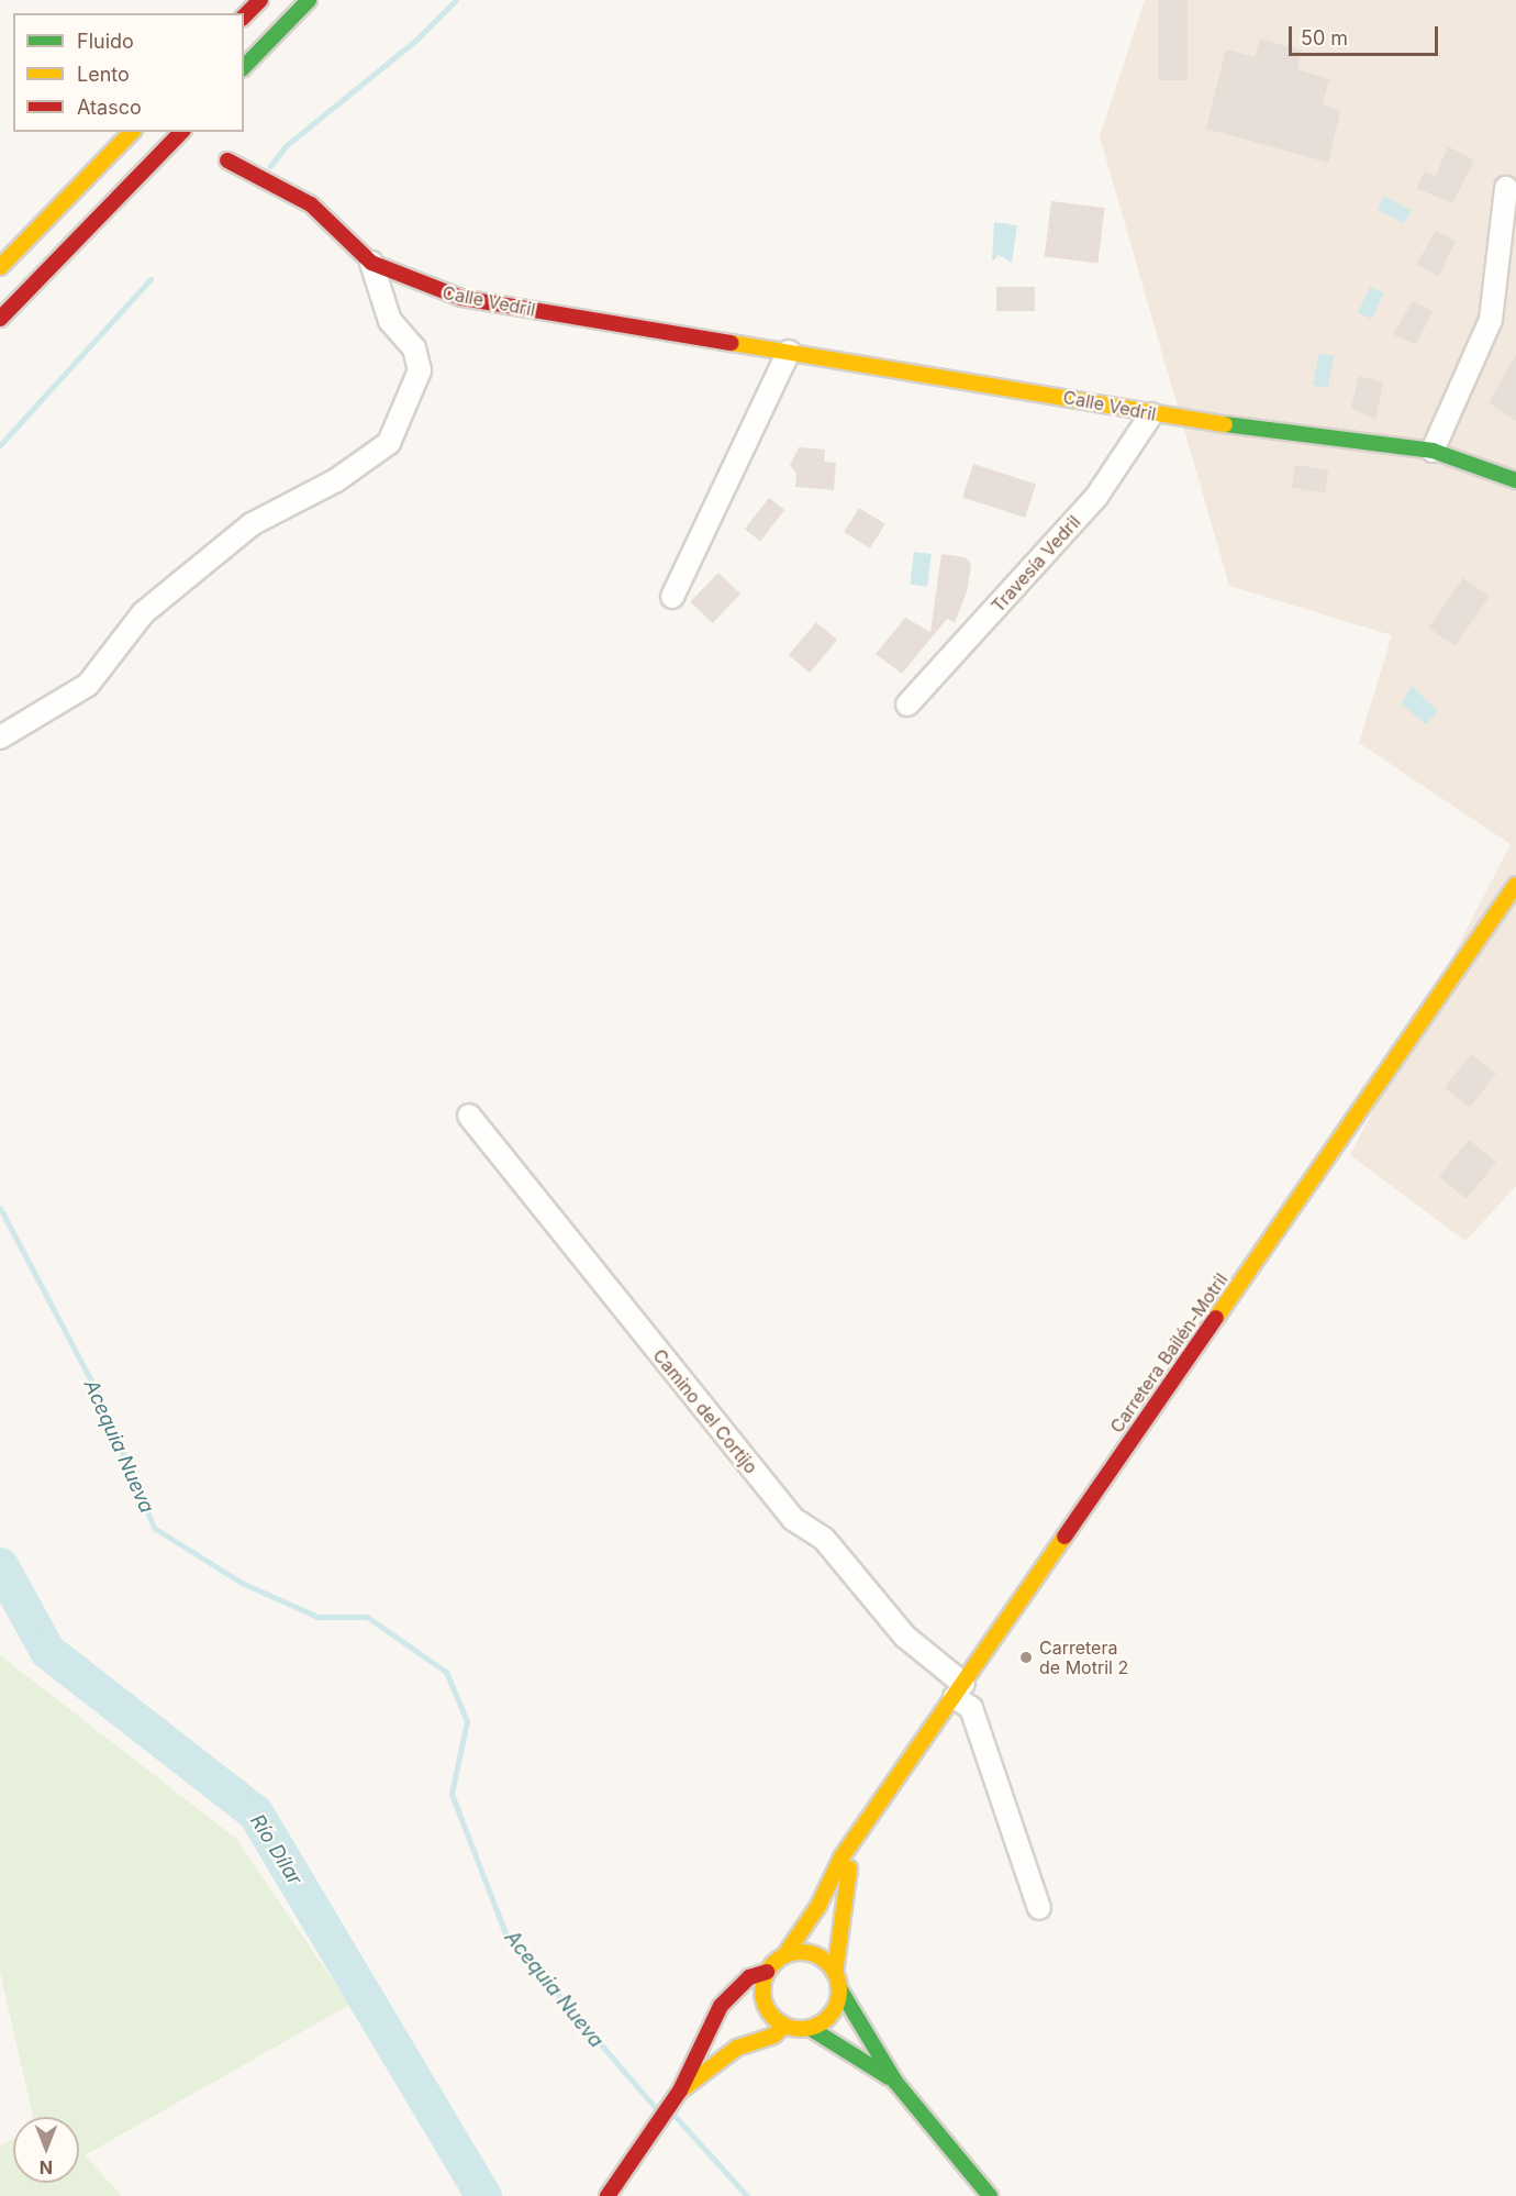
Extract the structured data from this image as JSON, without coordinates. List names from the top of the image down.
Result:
{
  "streets": {
    "main road": ["Calle Vedril", "Carretera Bailén-Motril"],
    "street": ["Travesía Vedril", "Camino del Cortijo"]
  },
  "crossings": [
    ["Calle Vedril", "Travesía Vedril"],
    ["Carretera Bailén-Motril", "Camino del Cortijo"]
  ],
  "water": ["Acequia Nueva", "Río Dílar"],
  "places": ["Carretera de Motril 2"],
  "legend": ["Fluido", "Lento", "Atasco"],
  "scale_bar": "50 m",
  "north": "bottom"
}
